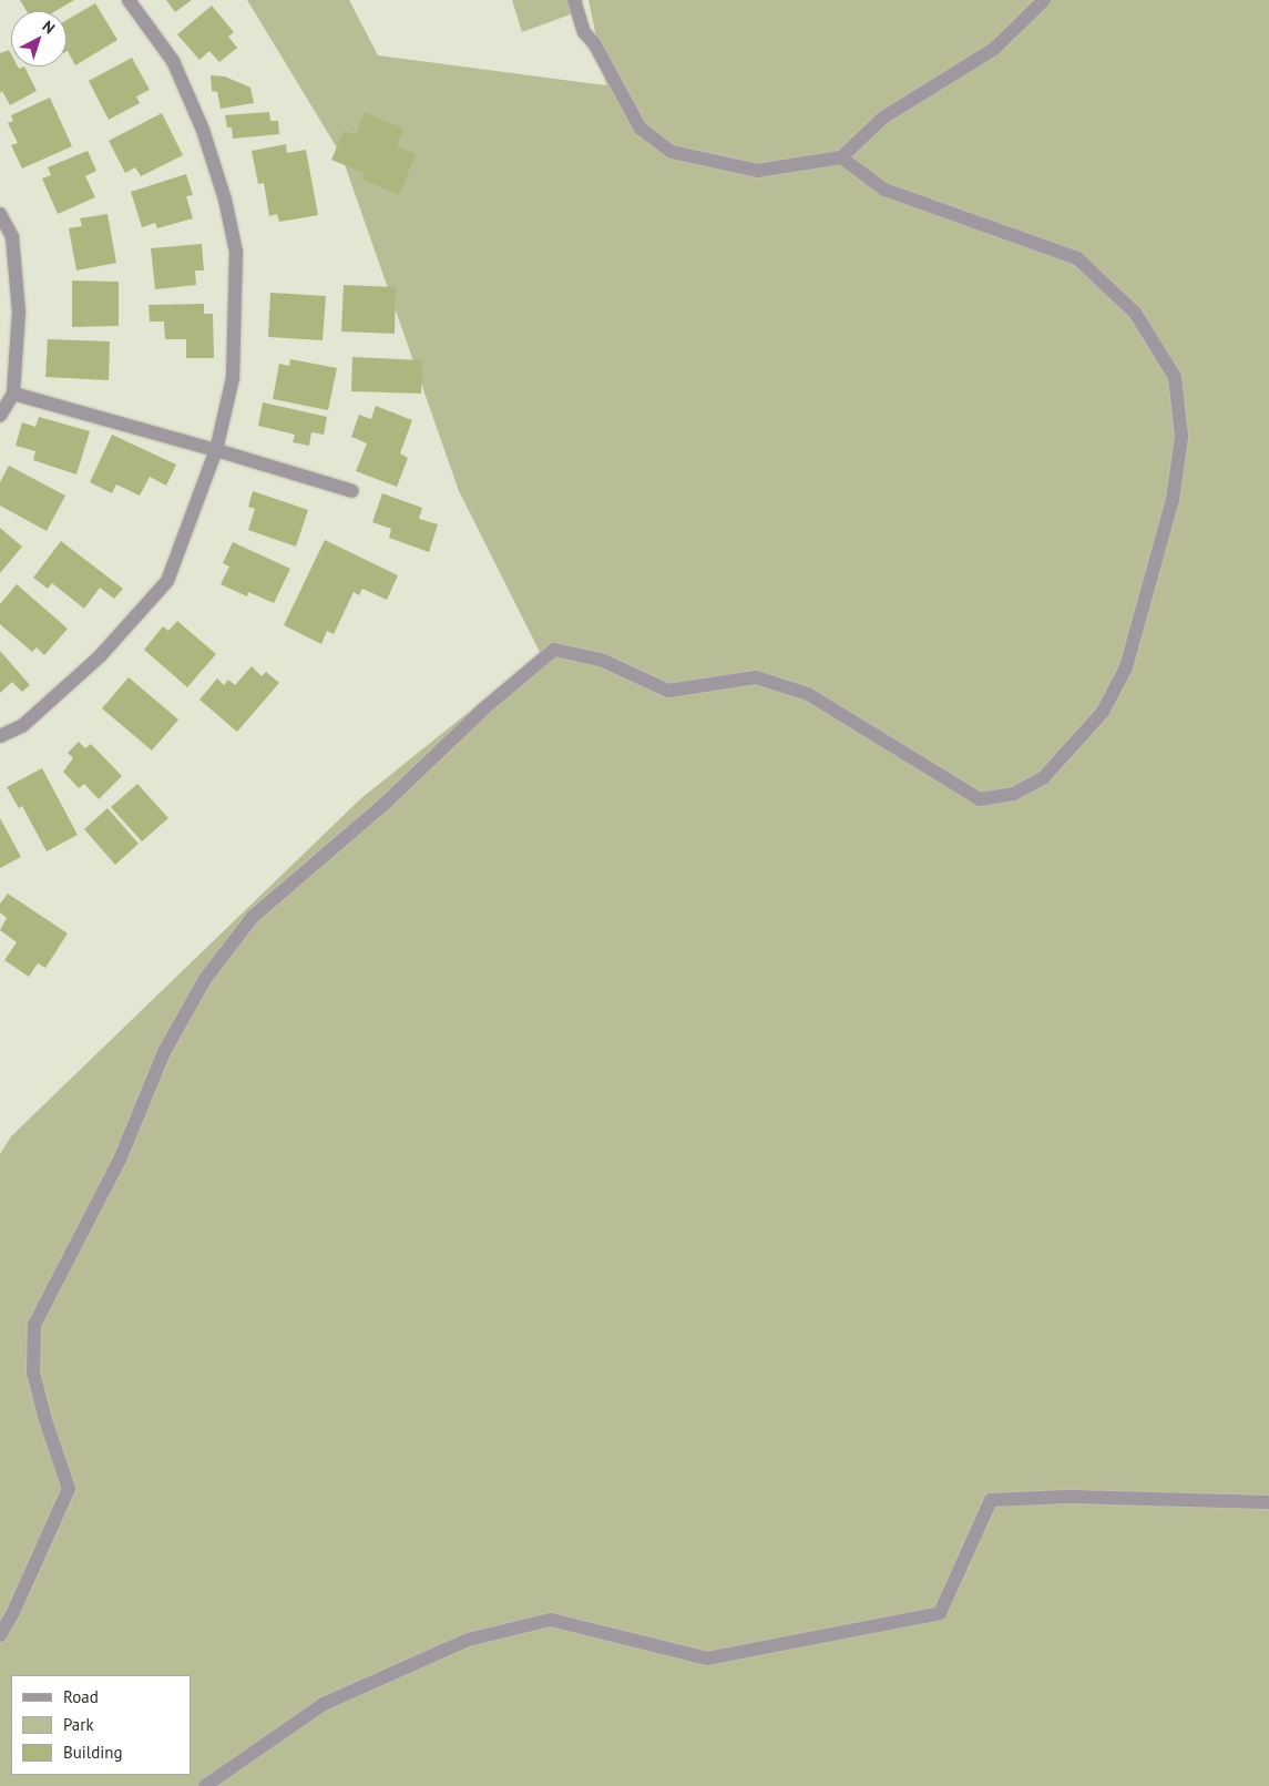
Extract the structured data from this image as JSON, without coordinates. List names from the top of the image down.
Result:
{
  "legend": ["Road", "Park", "Building"],
  "north": "top right"
}
